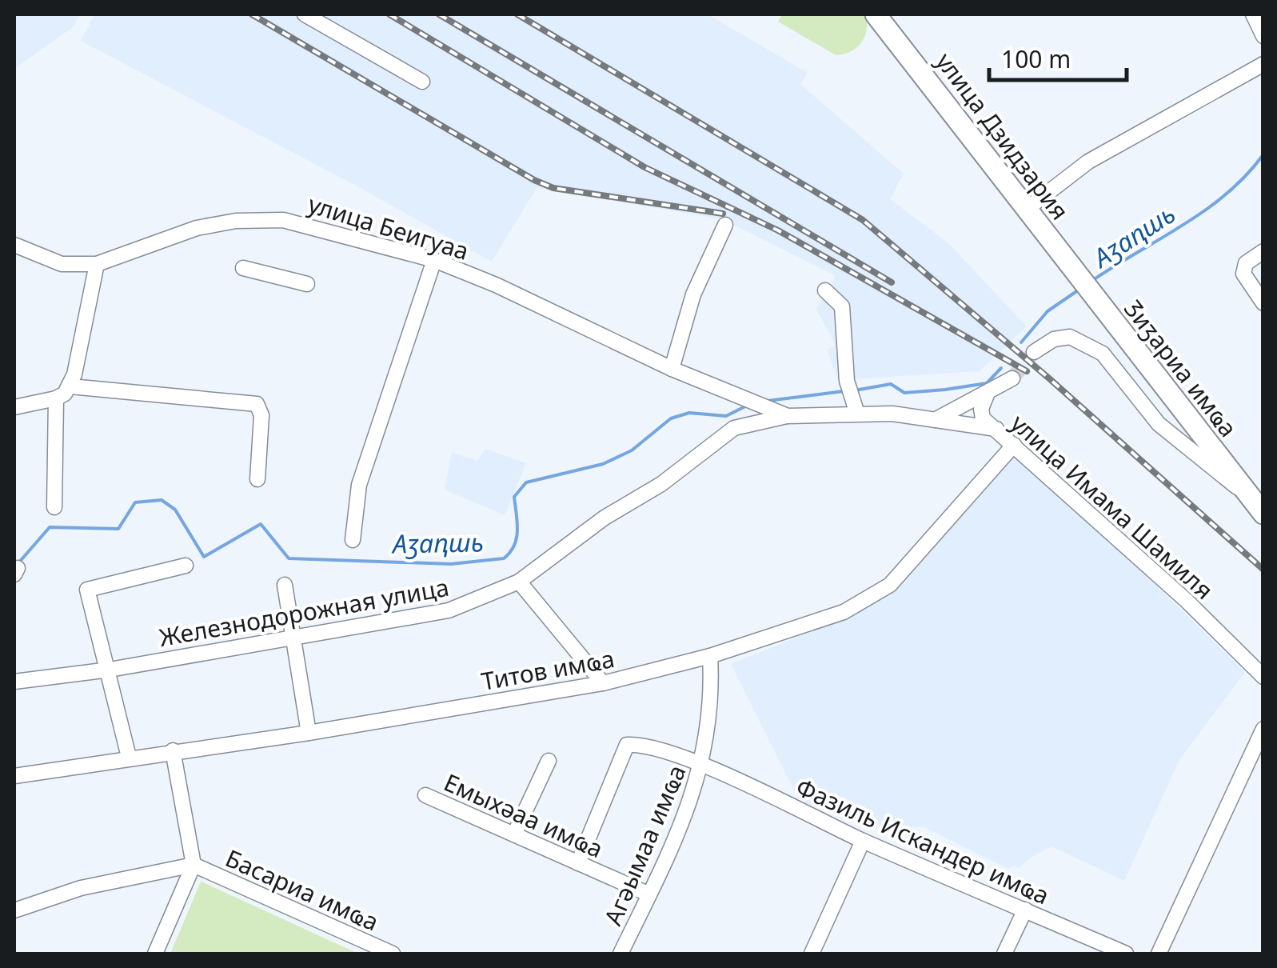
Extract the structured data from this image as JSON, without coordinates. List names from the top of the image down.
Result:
{
  "streets": {
    "highway": ["улица Дзидзария", "Ӡиӡариа имҩа"],
    "street": [
      "улица Беигуаа",
      "улица Имама Шамиля",
      "Железнодорожная улица",
      "Титов имҩа",
      "Емыхәаа имҩа",
      "Фазиль Искандер имҩа",
      "Агәымаа имҩа",
      "Басариа имҩа"
    ]
  },
  "crossings": [
    ["улица Дзидзария", "Ӡиӡариа имҩа"],
    ["улица Беигуаа", "улица Имама Шамиля"],
    ["улица Имама Шамиля", "Железнодорожная улица"],
    ["улица Имама Шамиля", "Титов имҩа"],
    ["Титов имҩа", "Агәымаа имҩа"],
    ["Емыхәаа имҩа", "Фазиль Искандер имҩа"],
    ["Емыхәаа имҩа", "Агәымаа имҩа"],
    ["Фазиль Искандер имҩа", "Агәымаа имҩа"]
  ],
  "water": ["Аӡаԥшь"],
  "scale_bar": "100 m"
}
